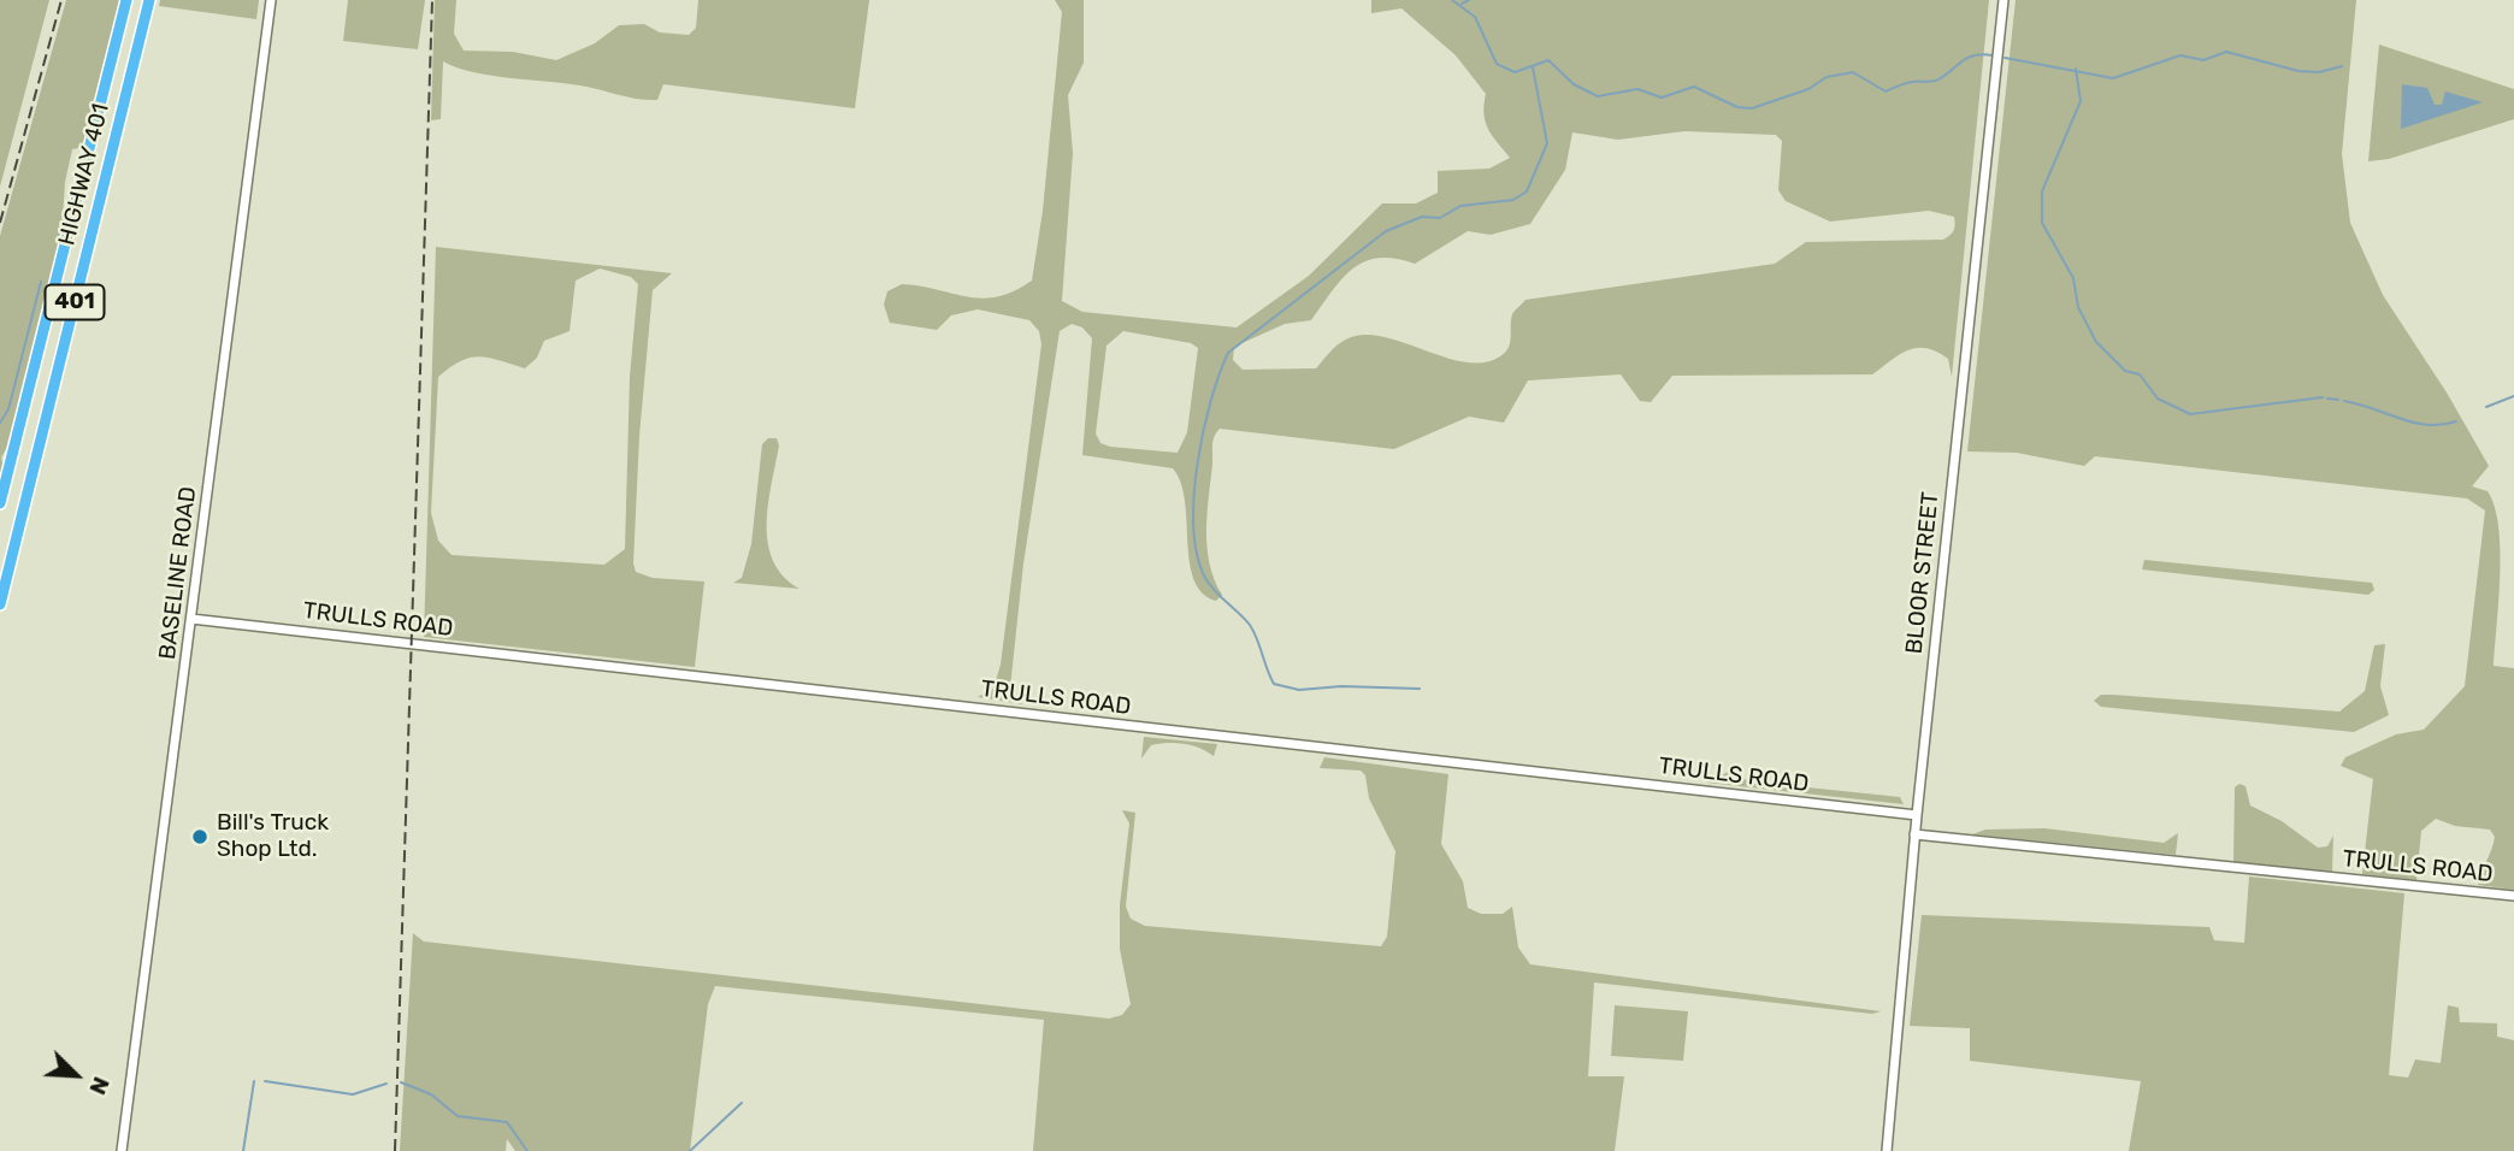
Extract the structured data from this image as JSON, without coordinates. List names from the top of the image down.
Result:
{
  "streets": {
    "highway": ["HIGHWAY 401", "401"],
    "street": ["BASELINE ROAD", "BLOOR STREET", "TRULLS ROAD"]
  },
  "crossings": [
    ["BASELINE ROAD", "TRULLS ROAD"],
    ["BLOOR STREET", "TRULLS ROAD"]
  ],
  "places": ["Bill's Truck Shop Ltd."],
  "north": "bottom right"
}
